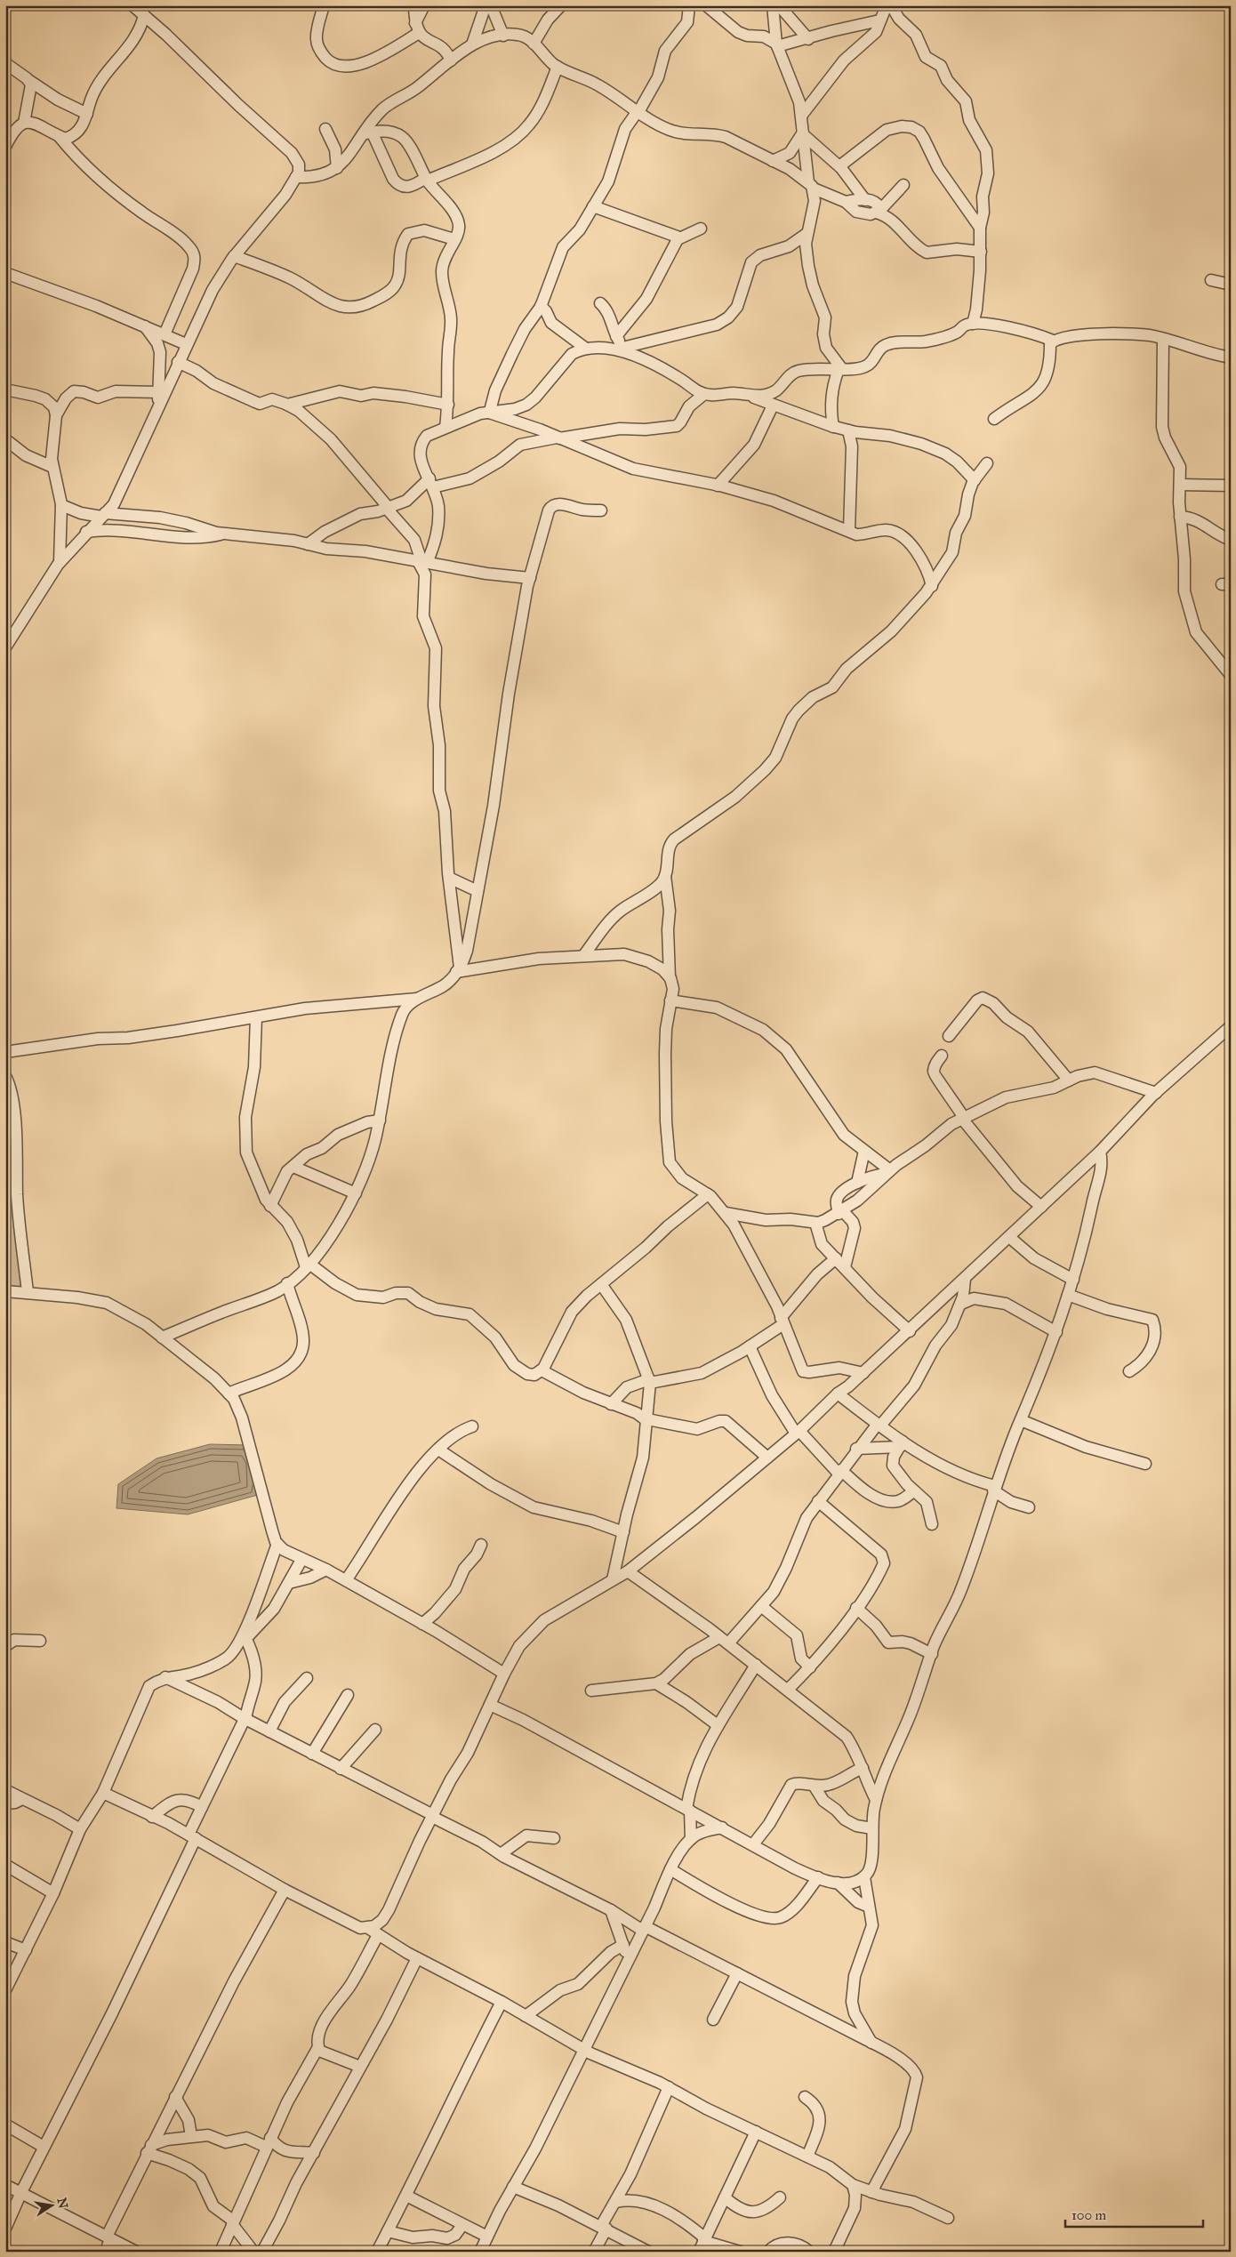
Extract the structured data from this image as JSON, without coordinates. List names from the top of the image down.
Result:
{
  "scale_bar": "100 m",
  "north": "right"
}
